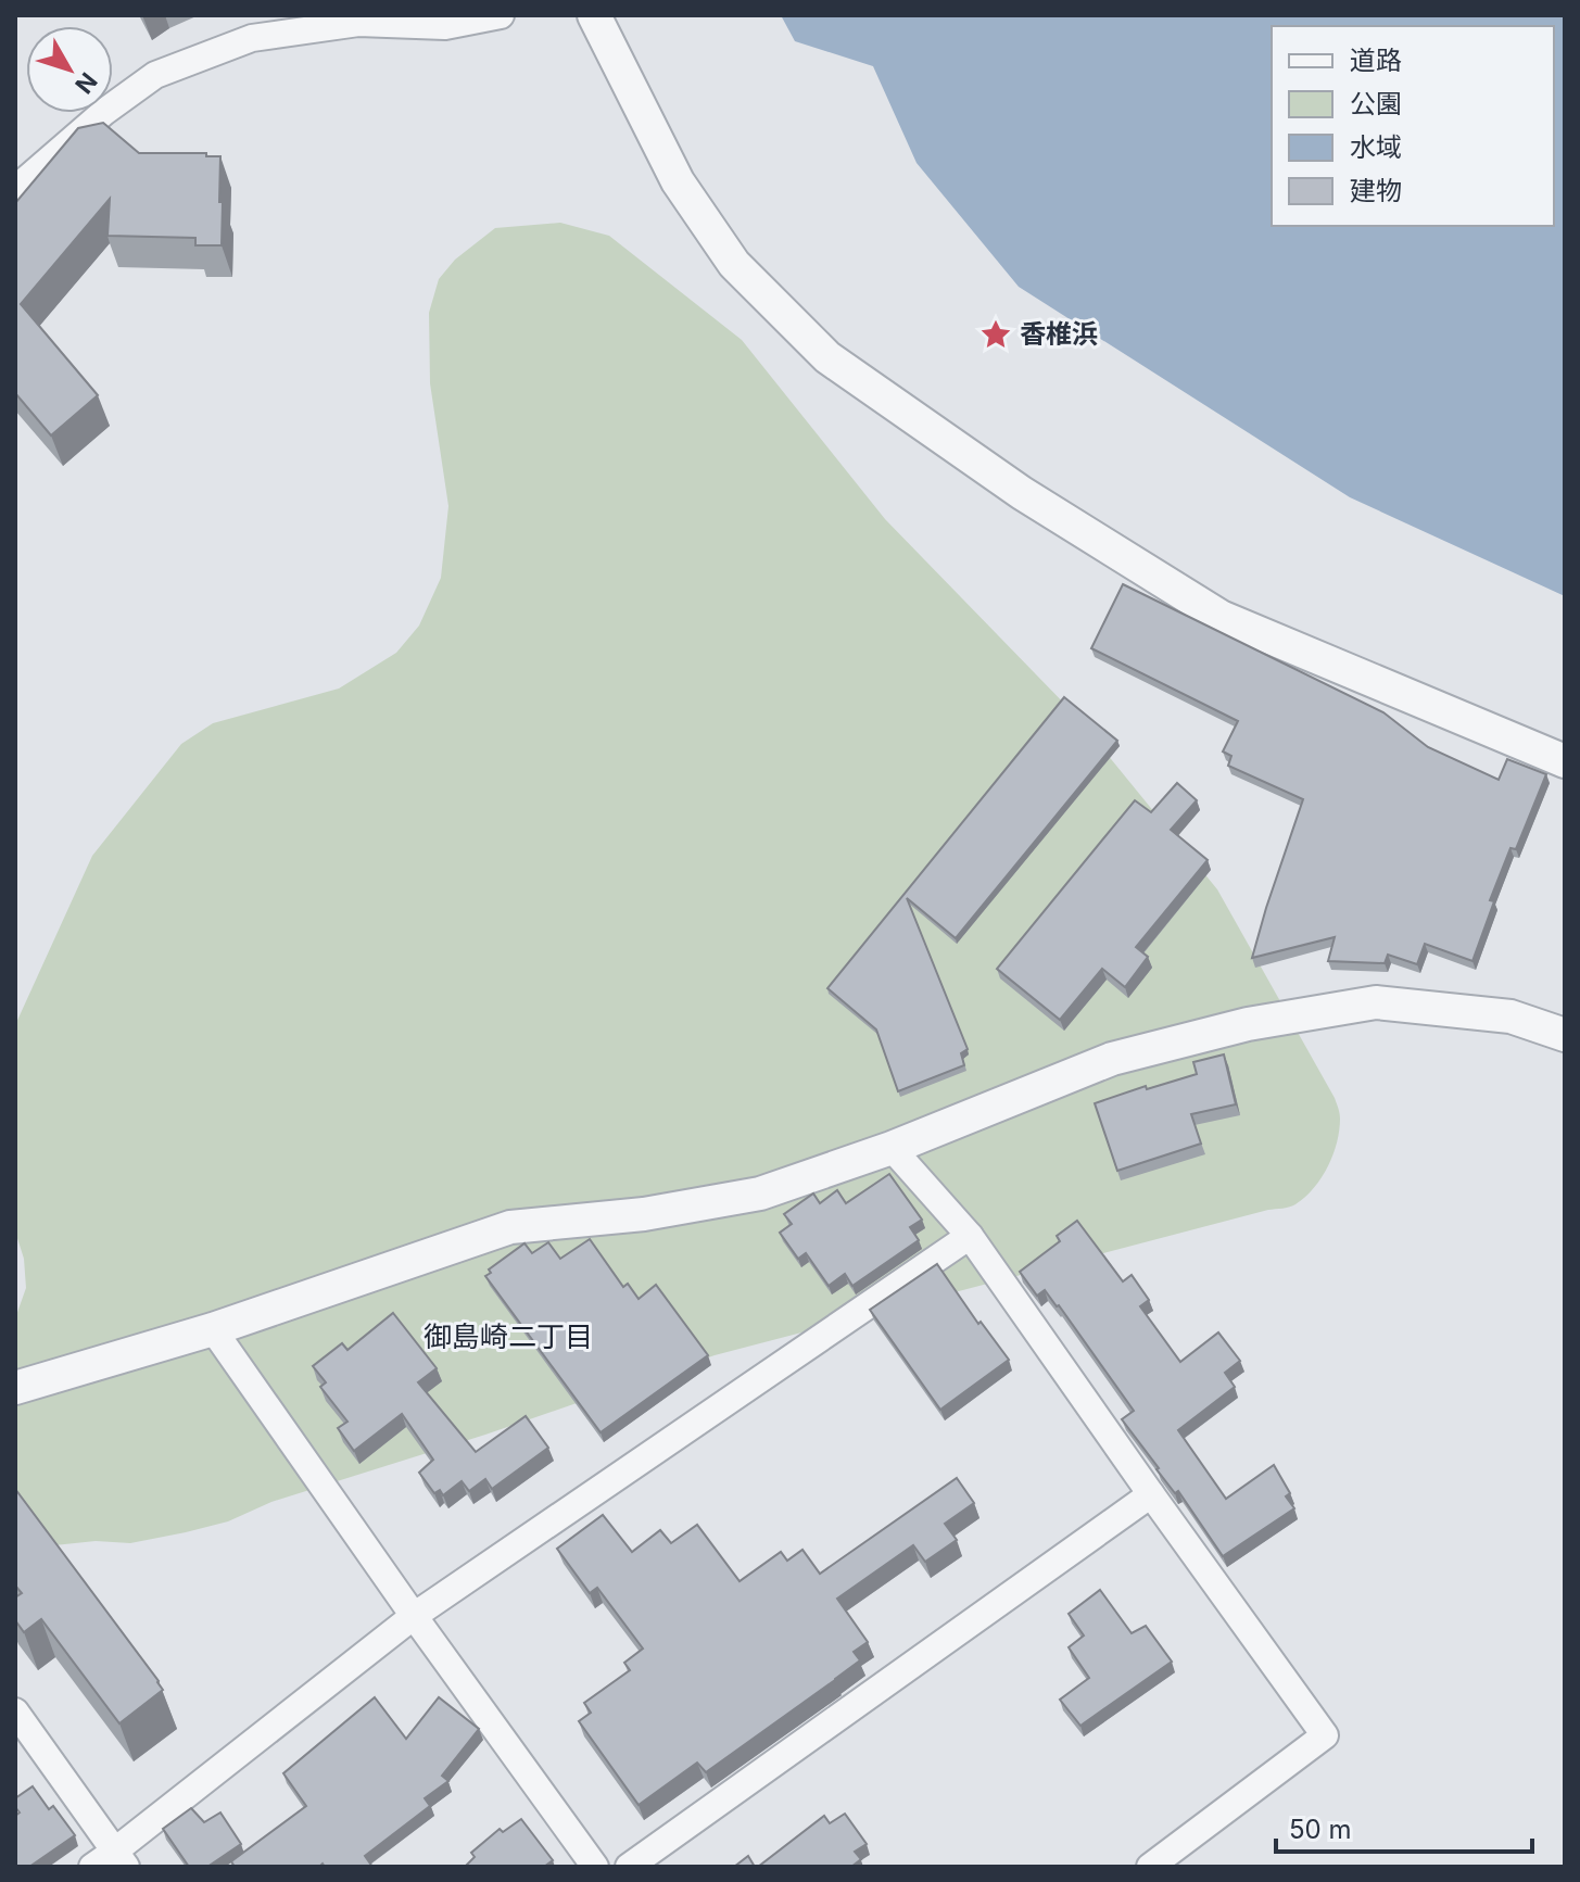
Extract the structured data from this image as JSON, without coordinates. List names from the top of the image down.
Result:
{
  "districts": ["御島崎二丁目"],
  "places": {
    "place": ["香椎浜"]
  },
  "legend": [
    "道路",
    "公園",
    "水域",
    "建物"
  ],
  "scale_bar": "50 m",
  "north": "bottom right"
}
